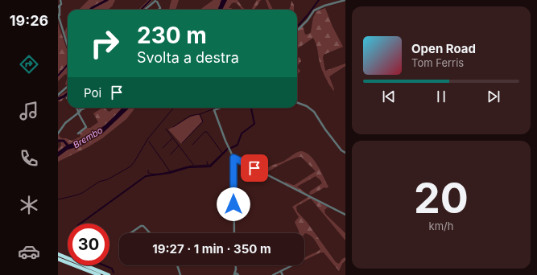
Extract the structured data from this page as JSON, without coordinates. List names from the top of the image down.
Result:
{
  "water": ["Brembo"],
  "page": {
    "tabs": "19:26",
    "turn": ["230 m", "Svolta a destra"],
    "song": ["Open Road", "Tom Ferris"],
    "then": "Poi",
    "tile": ["20", "km/h"],
    "limit": "30",
    "trip": "19:27 · 1 min · 350 m"
  }
}
